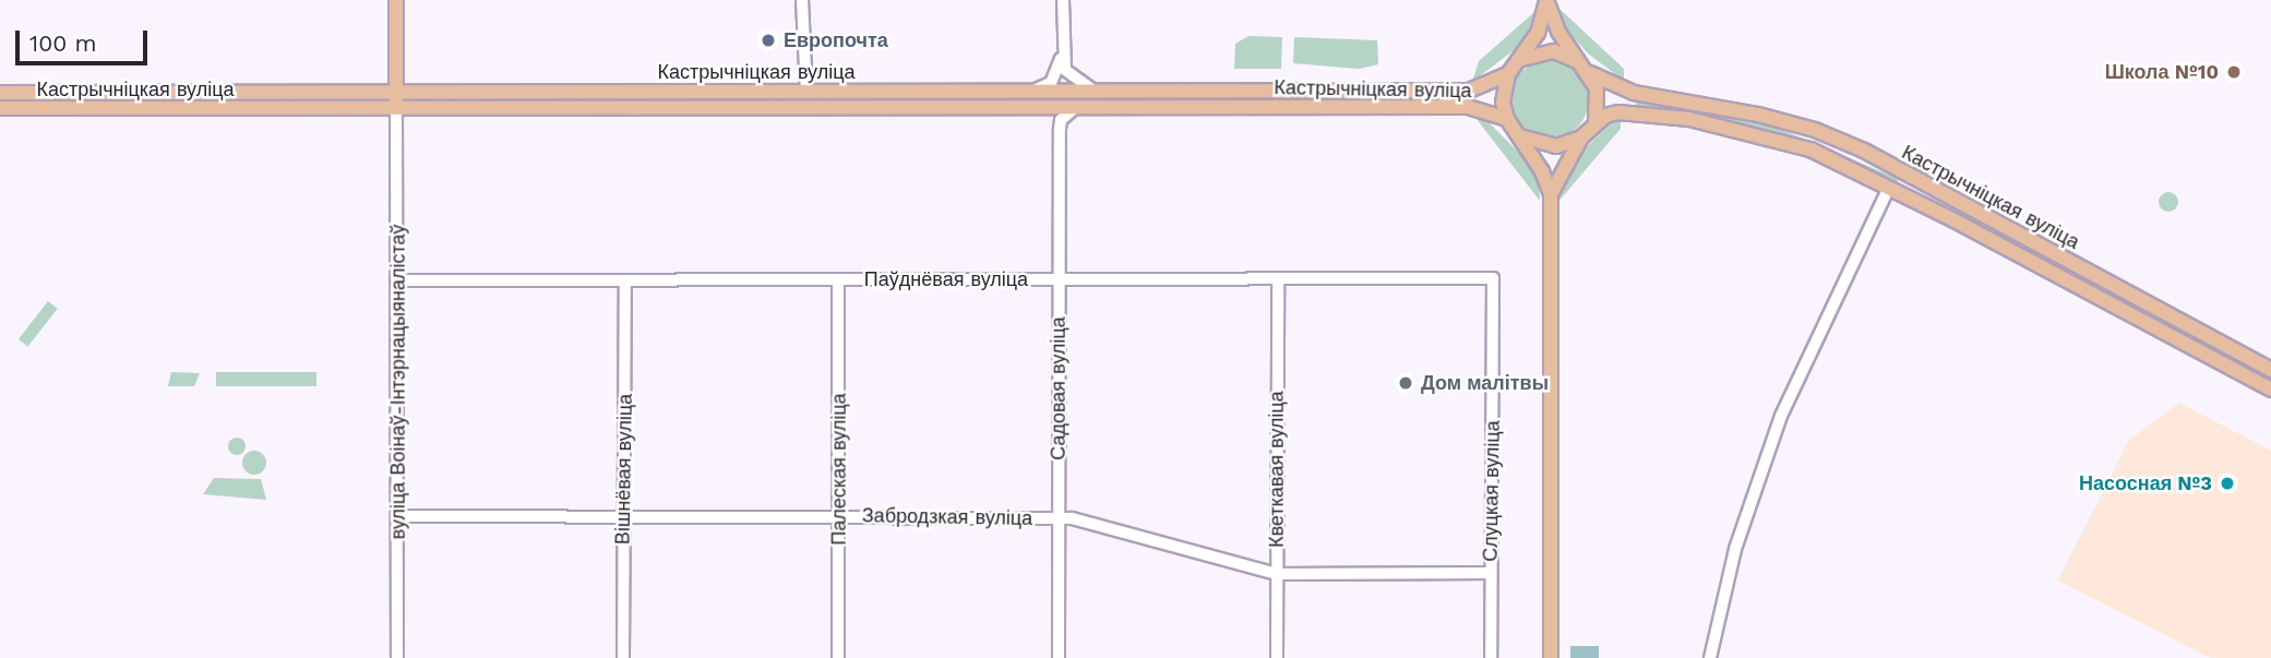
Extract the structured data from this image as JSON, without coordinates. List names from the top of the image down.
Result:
{
  "streets": {
    "main road": ["Кастрычніцкая вуліца"],
    "street": [
      "Паўднёвая вуліца",
      "вуліца Воінаў-Інтэрнацыяналістаў",
      "Садовая вуліца",
      "Вішнёвая вуліца",
      "Палеская вуліца",
      "Кветкавая вуліца",
      "Слуцкая вуліца",
      "Забродзкая вуліца"
    ]
  },
  "crossings": [
    ["Кастрычніцкая вуліца", "вуліца Воінаў-Інтэрнацыяналістаў"],
    ["Паўднёвая вуліца", "вуліца Воінаў-Інтэрнацыяналістаў"],
    ["Паўднёвая вуліца", "Садовая вуліца"],
    ["Паўднёвая вуліца", "Вішнёвая вуліца"],
    ["Паўднёвая вуліца", "Палеская вуліца"],
    ["Паўднёвая вуліца", "Кветкавая вуліца"],
    ["Паўднёвая вуліца", "Слуцкая вуліца"],
    ["вуліца Воінаў-Інтэрнацыяналістаў", "Забродзкая вуліца"],
    ["Садовая вуліца", "Забродзкая вуліца"],
    ["Вішнёвая вуліца", "Забродзкая вуліца"],
    ["Палеская вуліца", "Забродзкая вуліца"],
    ["Кветкавая вуліца", "Забродзкая вуліца"],
    ["Слуцкая вуліца", "Забродзкая вуліца"]
  ],
  "places": [
    "Европочта",
    "Школа №10",
    "Дом малітвы",
    "Насосная №3"
  ],
  "scale_bar": "100 m"
}
